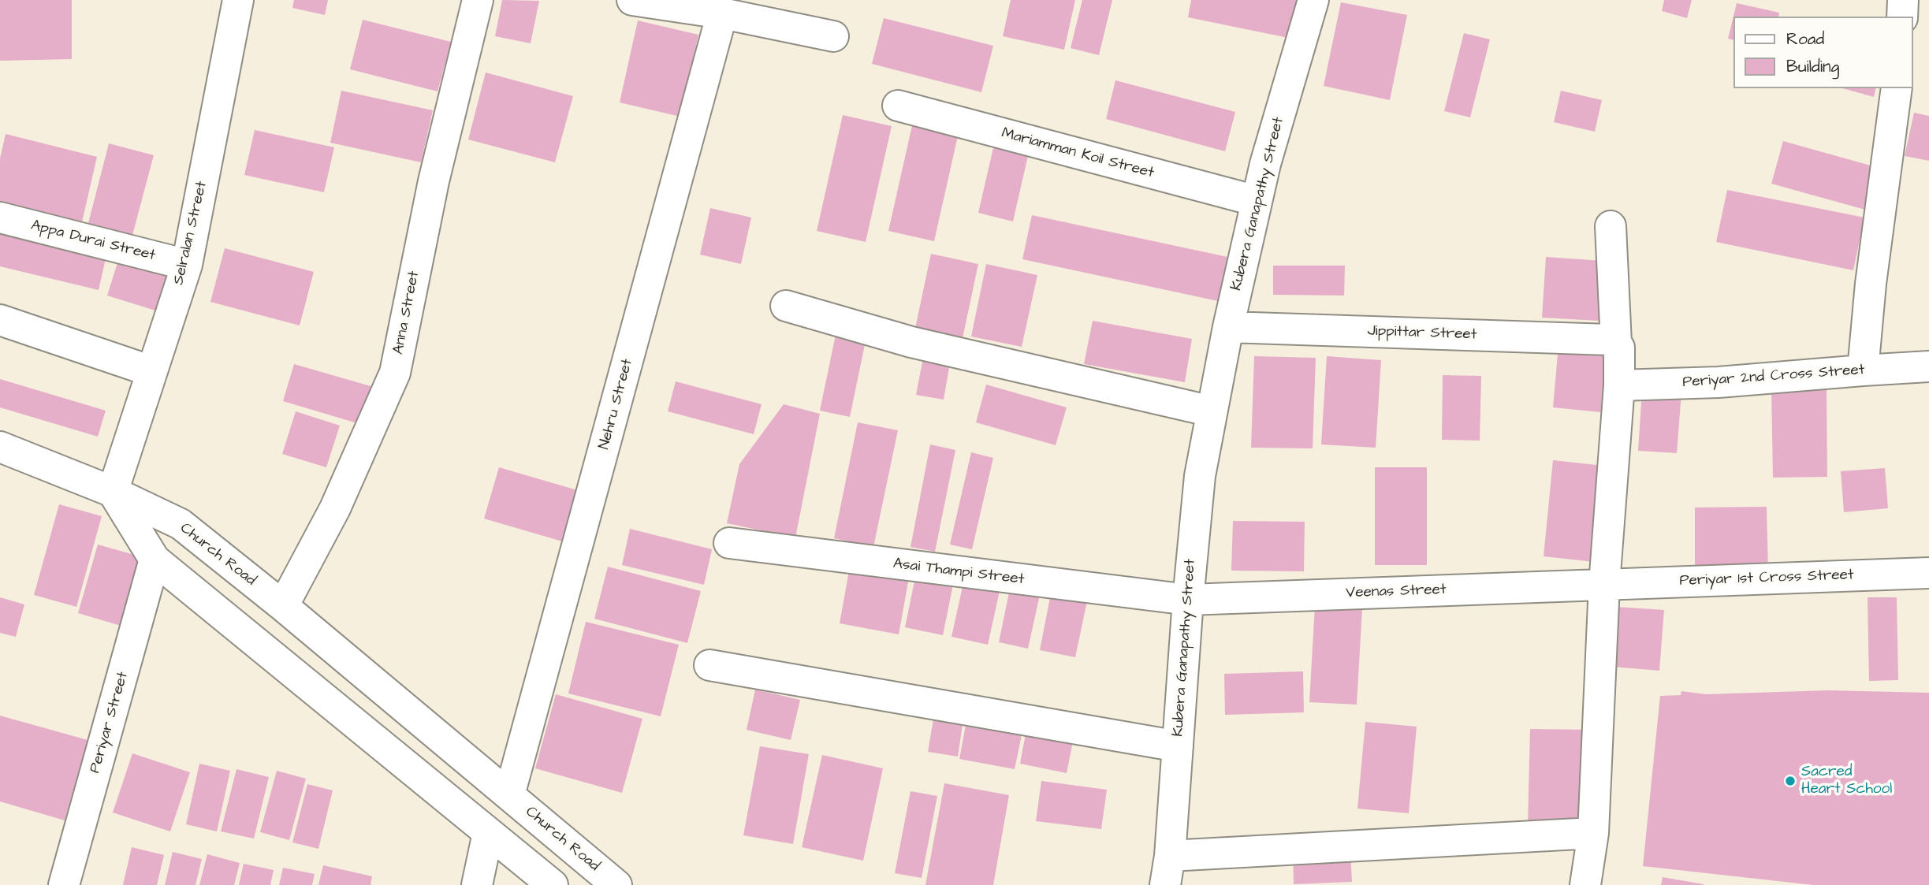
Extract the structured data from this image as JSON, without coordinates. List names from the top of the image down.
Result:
{
  "streets": {
    "street": [
      "Mariamman Koil Street",
      "Kubera Ganapathy Street",
      "Selralan Street",
      "Appa Durai Street",
      "Anna Street",
      "Jippittar Street",
      "Periyar 2nd Cross Street",
      "Nehru Street",
      "Church Road",
      "Asai Thampi Street",
      "Periyar 1st Cross Street",
      "Veenas Street",
      "Periyar Street"
    ]
  },
  "crossings": [
    ["Mariamman Koil Street", "Kubera Ganapathy Street"],
    ["Kubera Ganapathy Street", "Jippittar Street"],
    ["Kubera Ganapathy Street", "Asai Thampi Street"],
    ["Kubera Ganapathy Street", "Veenas Street"],
    ["Selralan Street", "Appa Durai Street"],
    ["Selralan Street", "Church Road"],
    ["Anna Street", "Church Road"],
    ["Nehru Street", "Church Road"],
    ["Asai Thampi Street", "Veenas Street"],
    ["Periyar 1st Cross Street", "Veenas Street"]
  ],
  "places": ["Sacred Heart School"],
  "legend": ["Road", "Building"]
}
